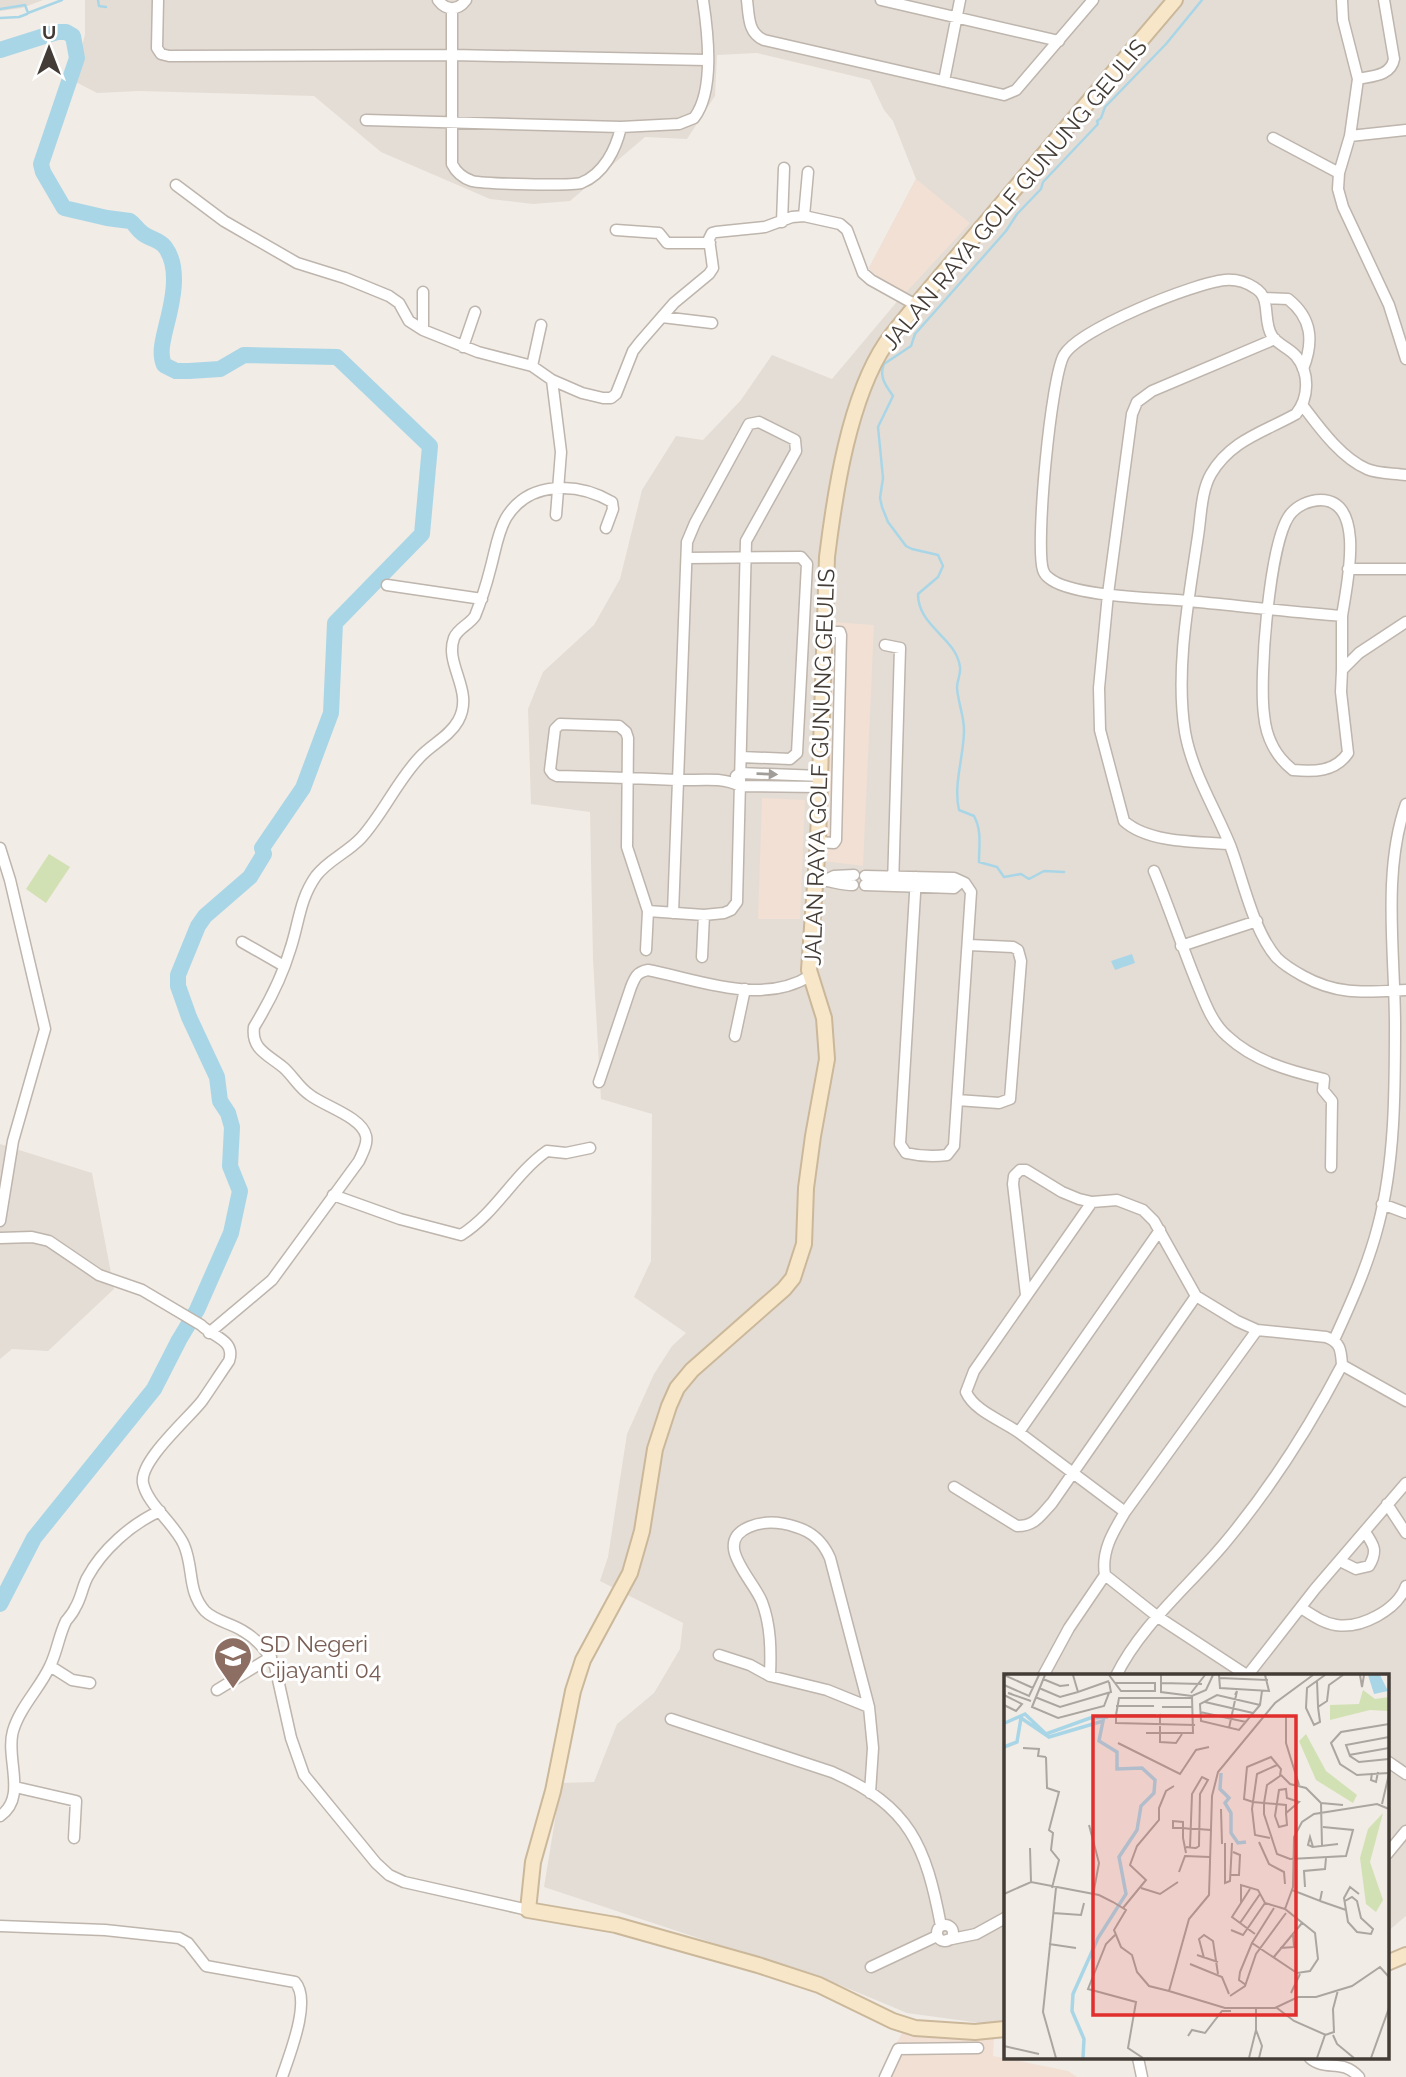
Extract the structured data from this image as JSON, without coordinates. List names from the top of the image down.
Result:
{
  "streets": {
    "main road": ["JALAN RAYA GOLF GUNUNG GEULIS"]
  },
  "places": {
    "school or university": ["SD Negeri Cijayanti 04"]
  },
  "north": "top"
}
